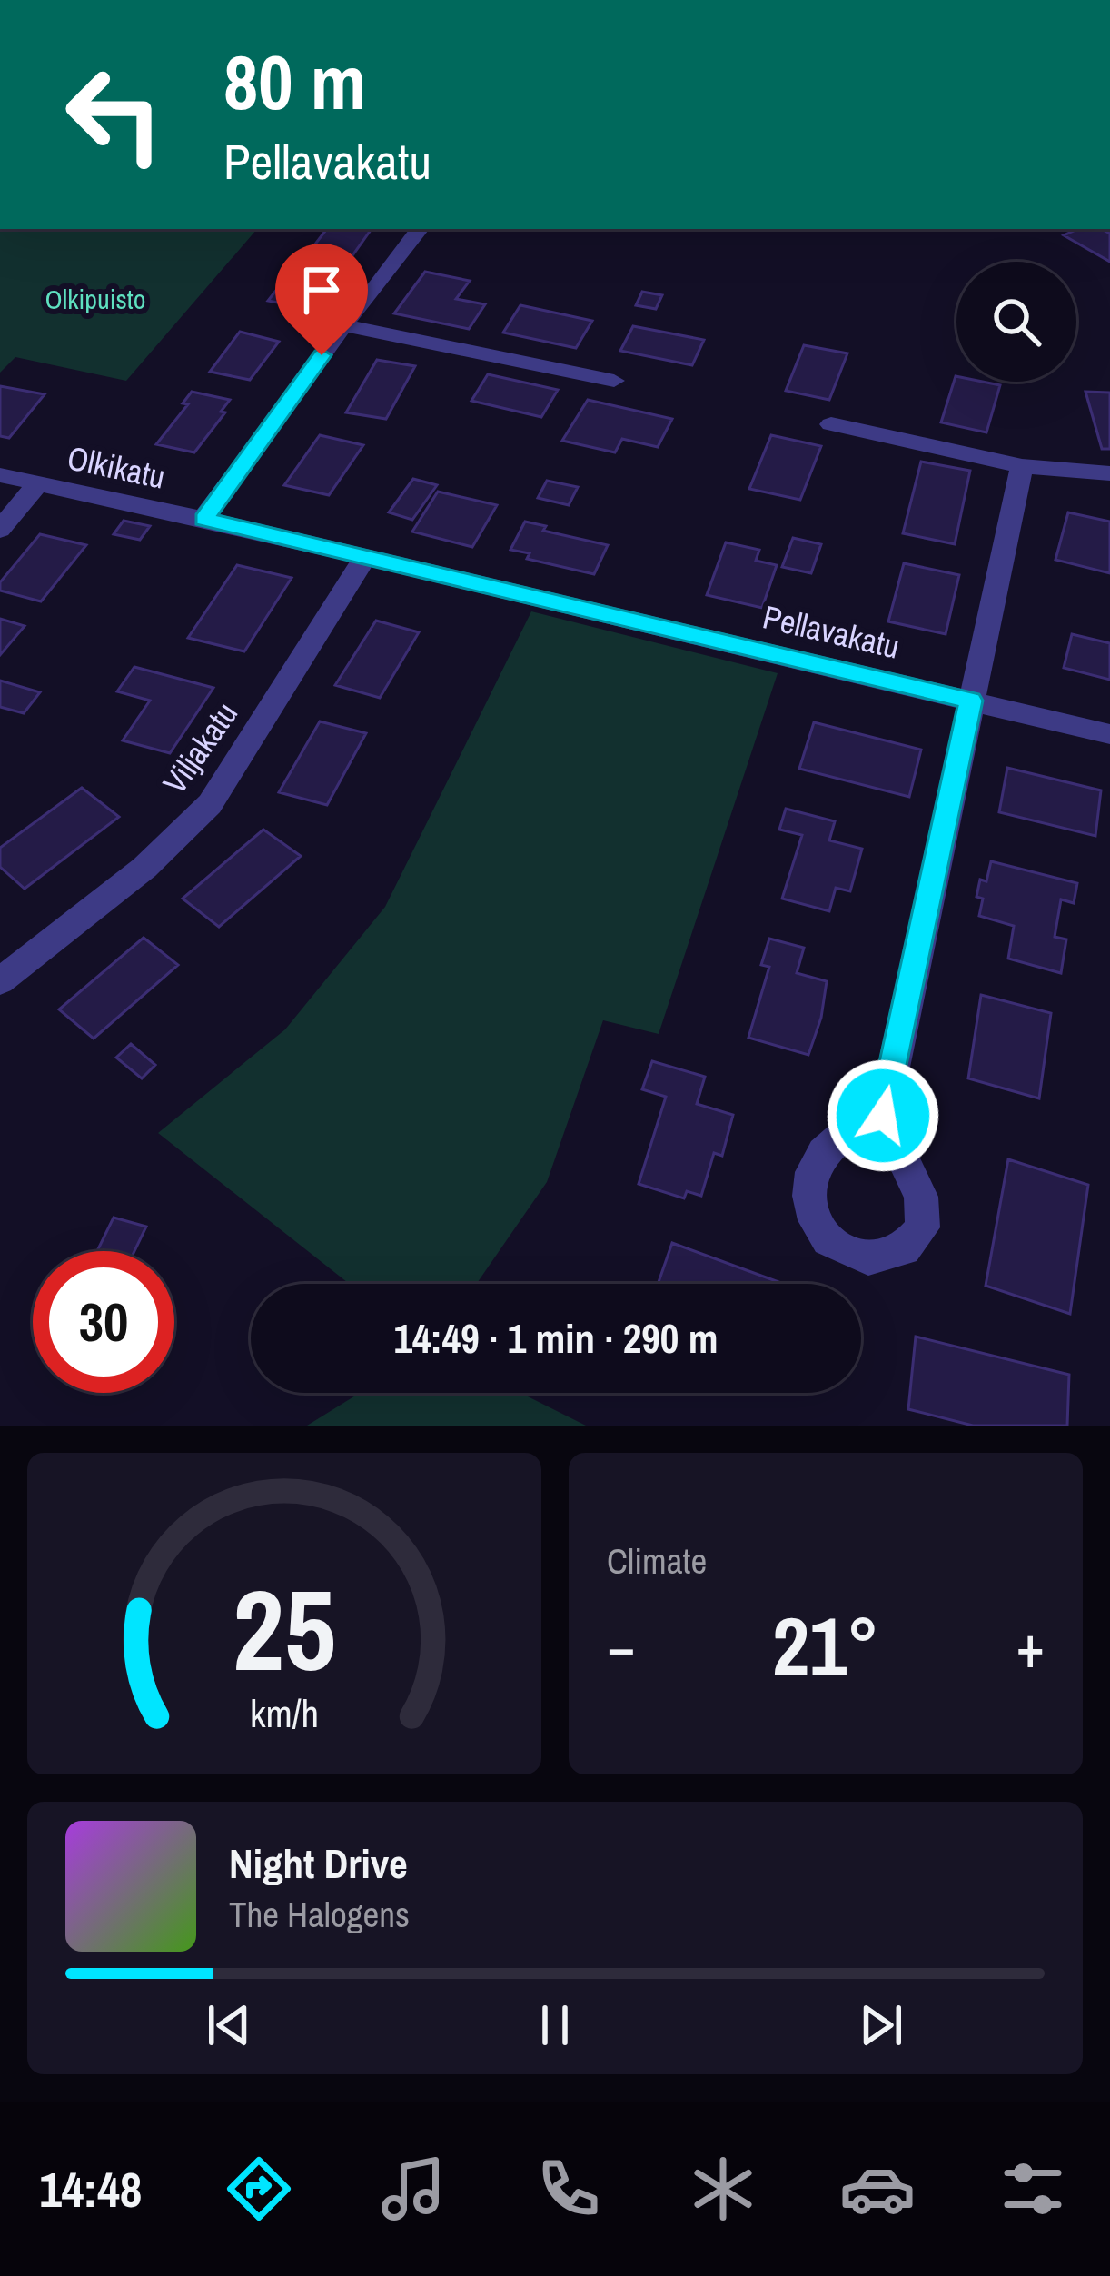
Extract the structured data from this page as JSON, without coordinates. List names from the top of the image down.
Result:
{
  "streets": {
    "street": ["Olkikatu", "Pellavakatu", "Viljakatu"]
  },
  "crossings": [
    ["Olkikatu", "Pellavakatu"],
    ["Olkikatu", "Viljakatu"]
  ],
  "parks": ["Olkipuisto"],
  "page": {
    "turn": ["80 m", "Pellavakatu"],
    "limit": "30",
    "trip": "14:49 · 1 min · 290 m",
    "tile": "Climate",
    "heat": ["−", "21°", "+"],
    "song": ["Night Drive", "The Halogens"],
    "tabs": "14:48",
    "gauge": ["25", "km/h"]
  }
}
